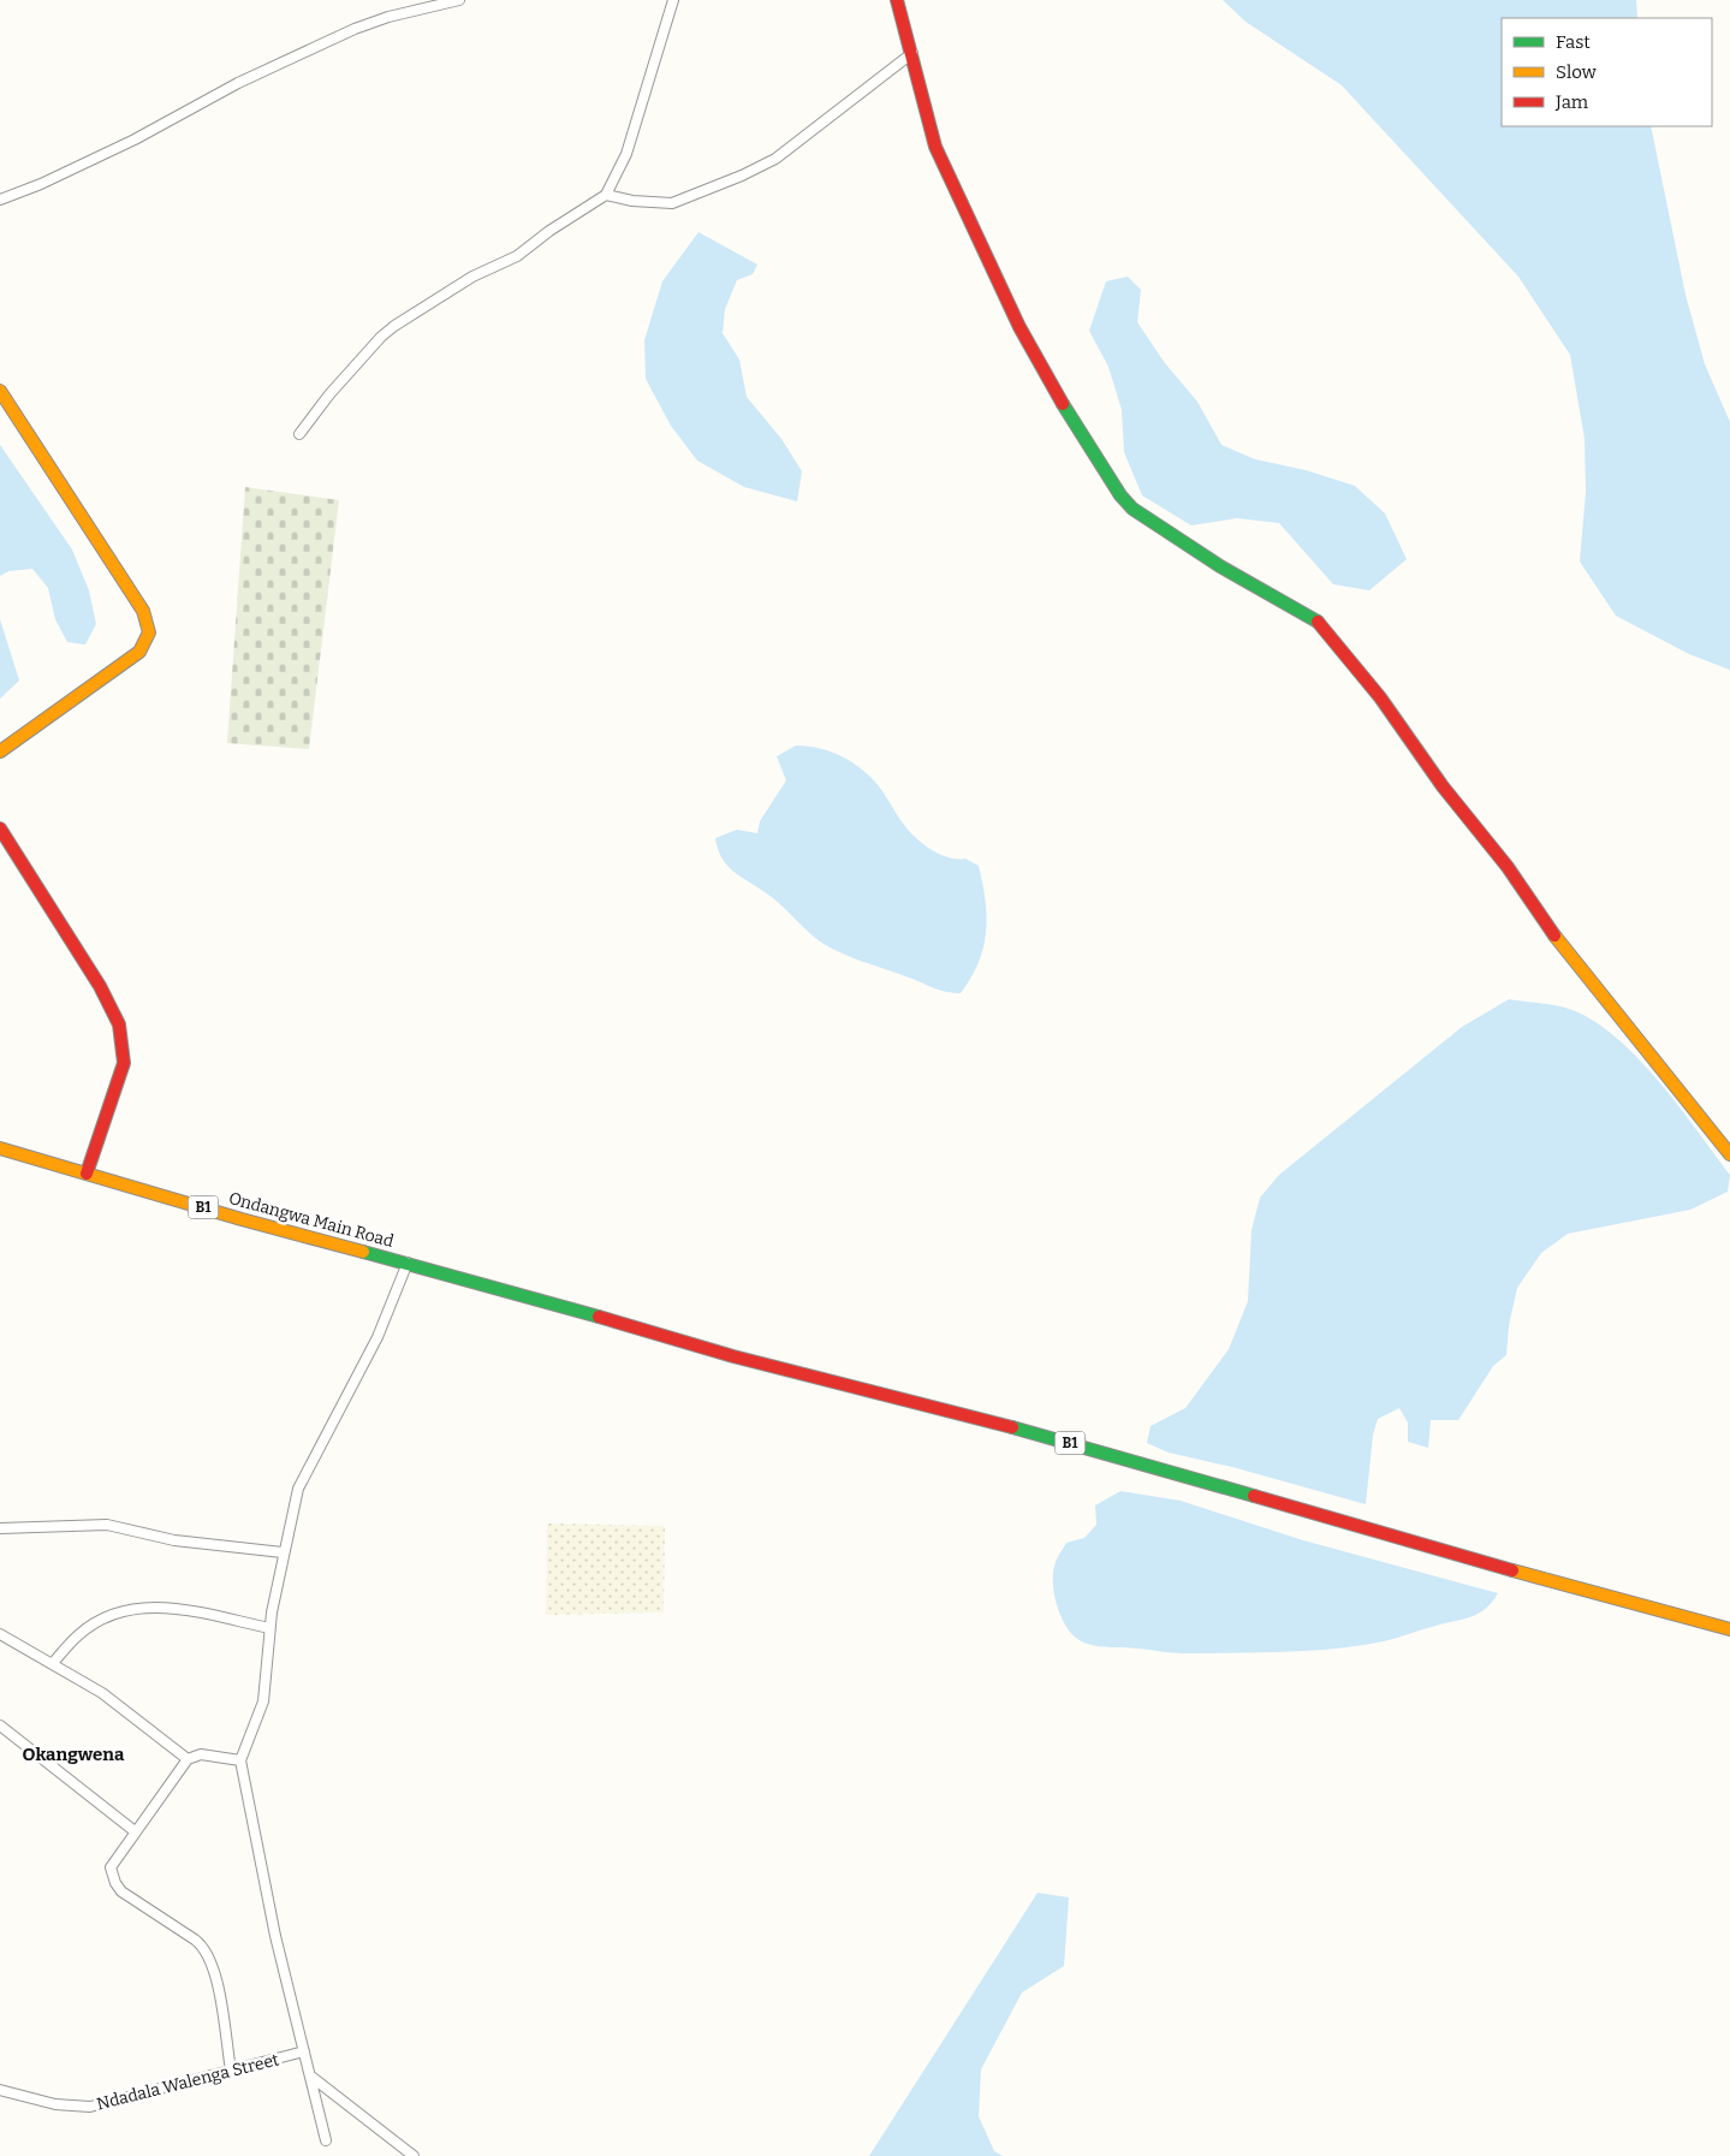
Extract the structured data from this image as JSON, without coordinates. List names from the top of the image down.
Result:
{
  "streets": {
    "street": ["B1", "Ondangwa Main Road", "Ndadala Walenga Street"]
  },
  "crossings": [
    ["B1", "Ondangwa Main Road"]
  ],
  "districts": ["Okangwena"],
  "legend": ["Fast", "Slow", "Jam"]
}
